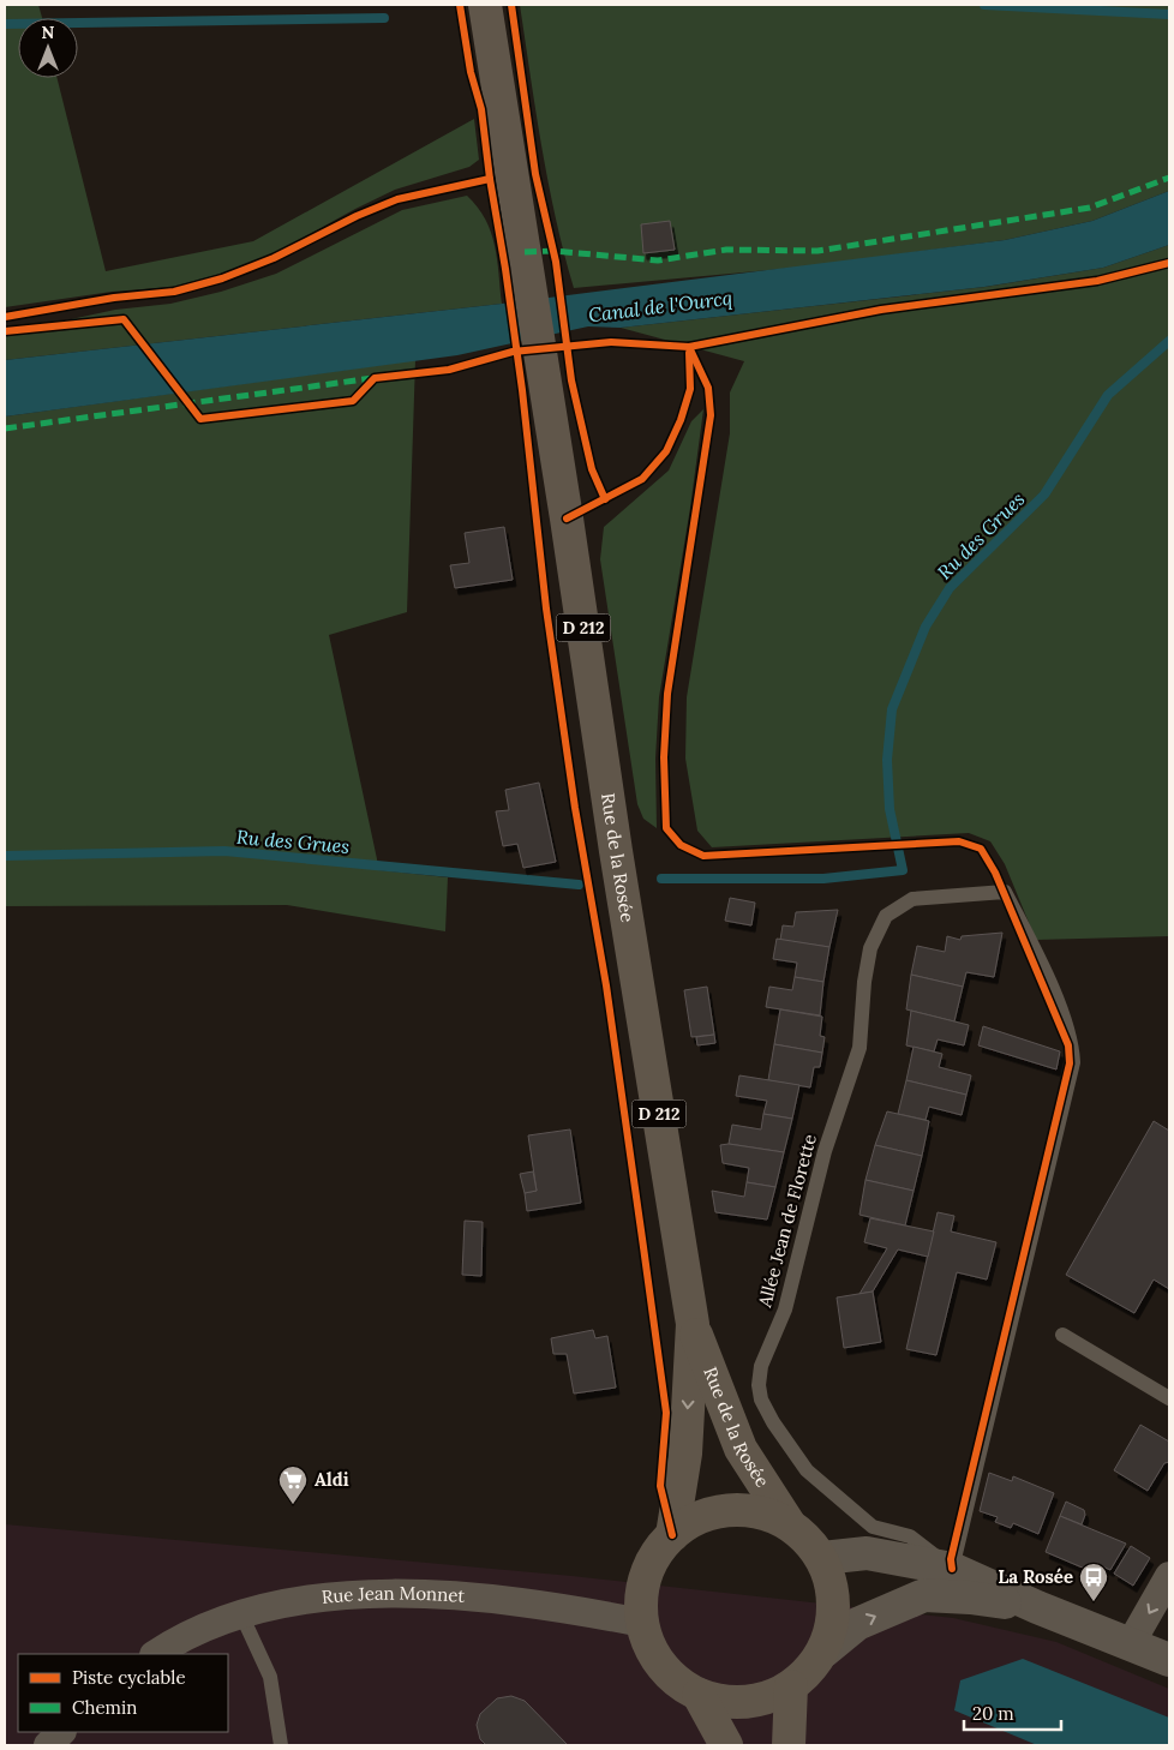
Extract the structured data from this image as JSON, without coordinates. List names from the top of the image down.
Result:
{
  "streets": {
    "main road": ["D 212", "Rue de la Rosée"],
    "street": ["Rue Jean Monnet"],
    "lane": ["Allée Jean de Florette"]
  },
  "crossings": [
    ["Rue de la Rosée", "Rue Jean Monnet"]
  ],
  "water": ["Canal de l'Ourcq", "Ru des Grues"],
  "places": {
    "supermarket": ["Aldi"],
    "bus stop": ["La Rosée"]
  },
  "legend": ["Piste cyclable", "Chemin"],
  "scale_bar": "20 m",
  "north": "top"
}
